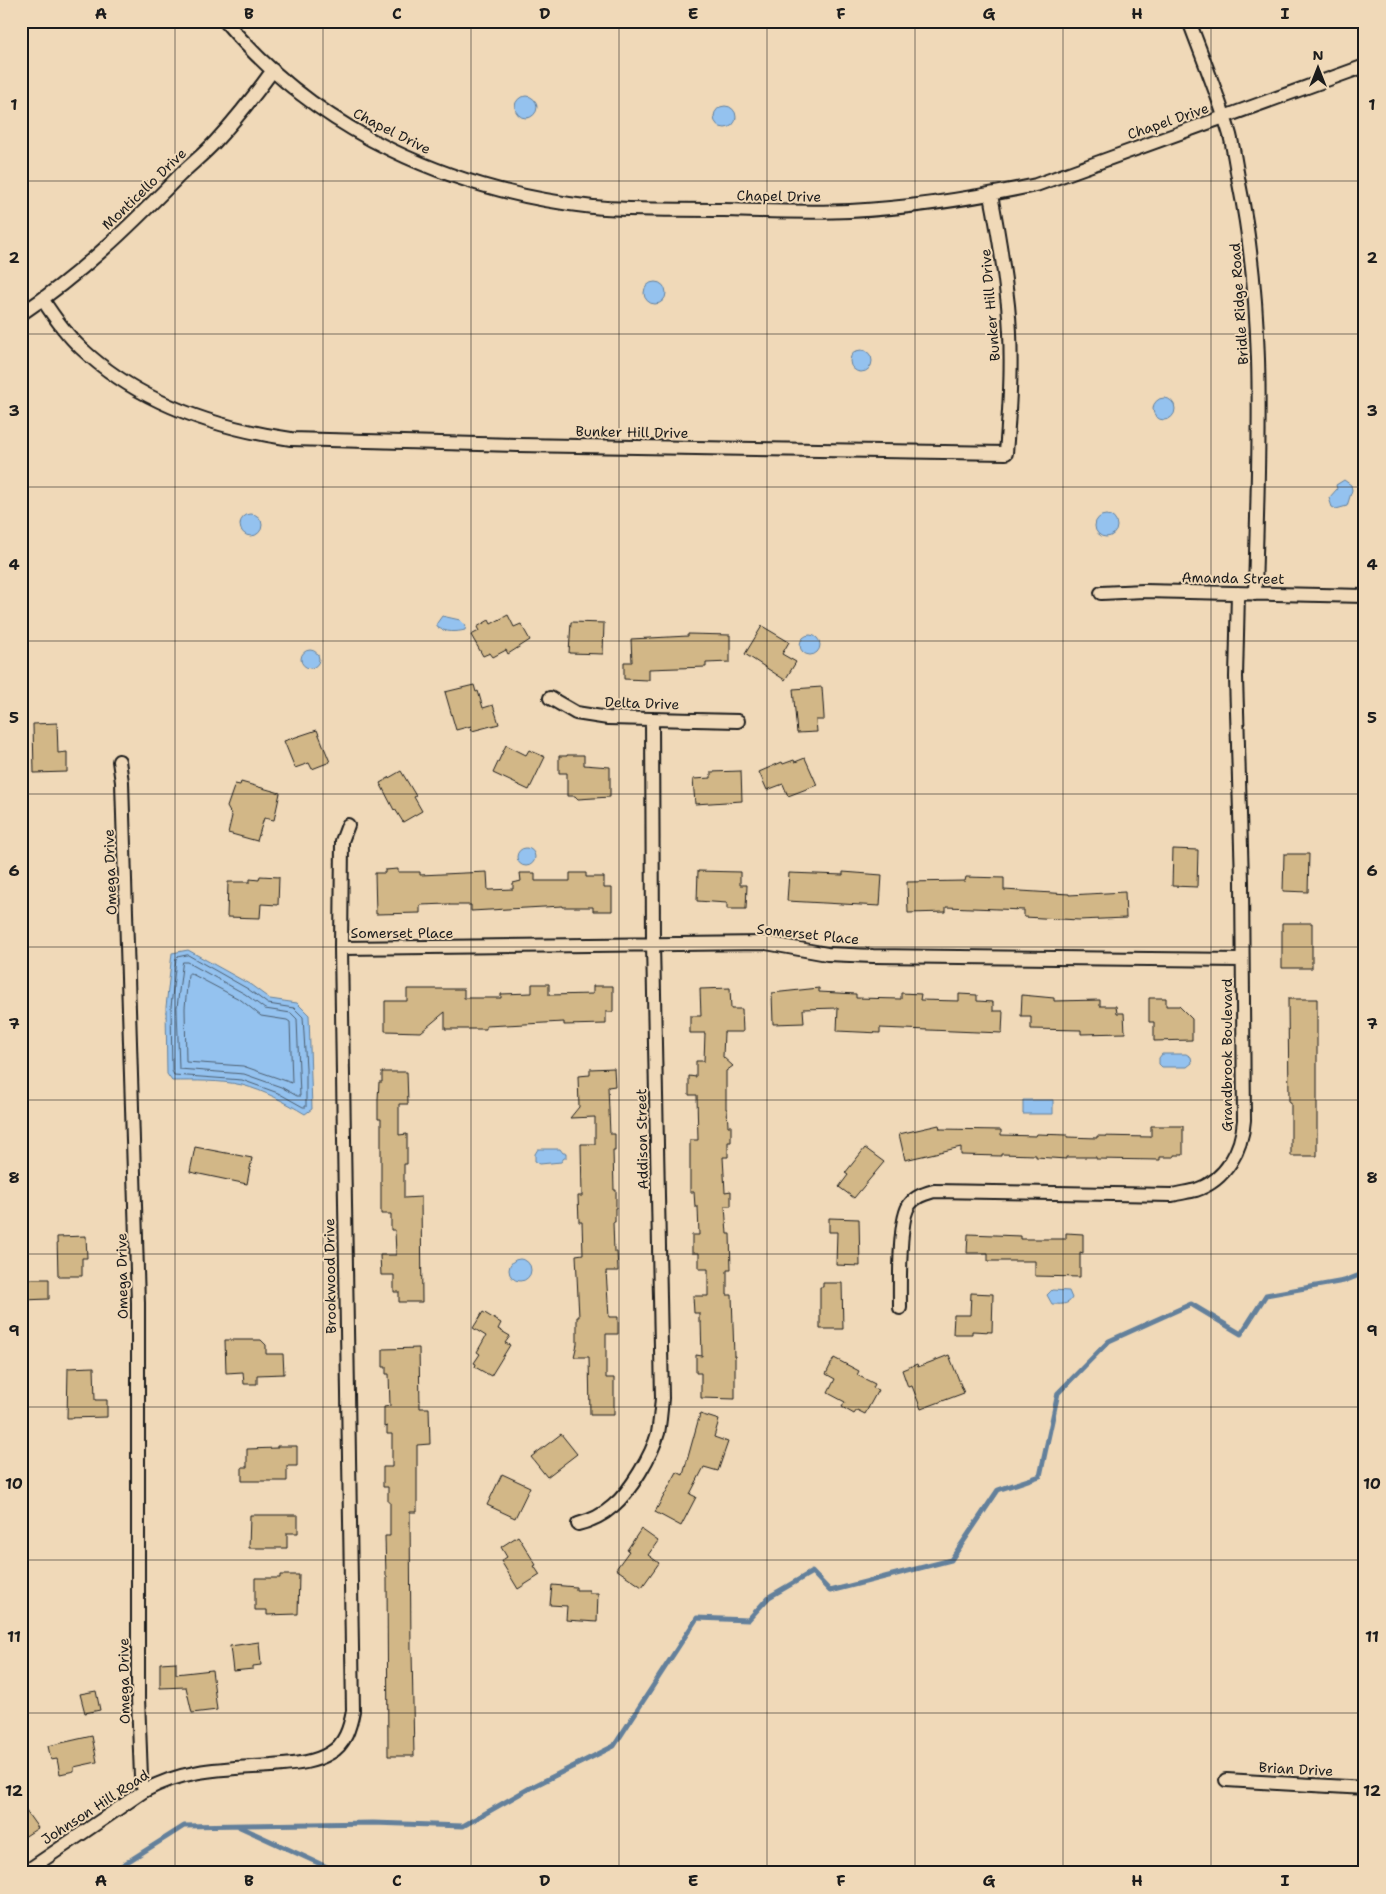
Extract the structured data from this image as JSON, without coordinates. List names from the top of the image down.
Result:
{
  "streets": {
    "street": [
      "Chapel Drive",
      "Monticello Drive",
      "Bridle Ridge Road",
      "Bunker Hill Drive",
      "Amanda Street",
      "Delta Drive",
      "Omega Drive",
      "Somerset Place",
      "Grandbrook Boulevard",
      "Addison Street",
      "Brookwood Drive",
      "Brian Drive",
      "Johnson Hill Road"
    ]
  },
  "crossings": [
    ["Chapel Drive", "Monticello Drive"],
    ["Chapel Drive", "Bridle Ridge Road"],
    ["Chapel Drive", "Bunker Hill Drive"],
    ["Monticello Drive", "Bunker Hill Drive"],
    ["Bridle Ridge Road", "Amanda Street"],
    ["Amanda Street", "Grandbrook Boulevard"],
    ["Delta Drive", "Addison Street"],
    ["Omega Drive", "Johnson Hill Road"],
    ["Somerset Place", "Grandbrook Boulevard"],
    ["Somerset Place", "Addison Street"],
    ["Somerset Place", "Brookwood Drive"],
    ["Brookwood Drive", "Johnson Hill Road"]
  ],
  "north": "top",
  "grid": {
    "columns": [
      "A",
      "B",
      "C",
      "D",
      "E",
      "F",
      "G",
      "H",
      "I"
    ],
    "rows": [
      "1",
      "2",
      "3",
      "4",
      "5",
      "6",
      "7",
      "8",
      "9",
      "10",
      "11",
      "12"
    ]
  }
}
